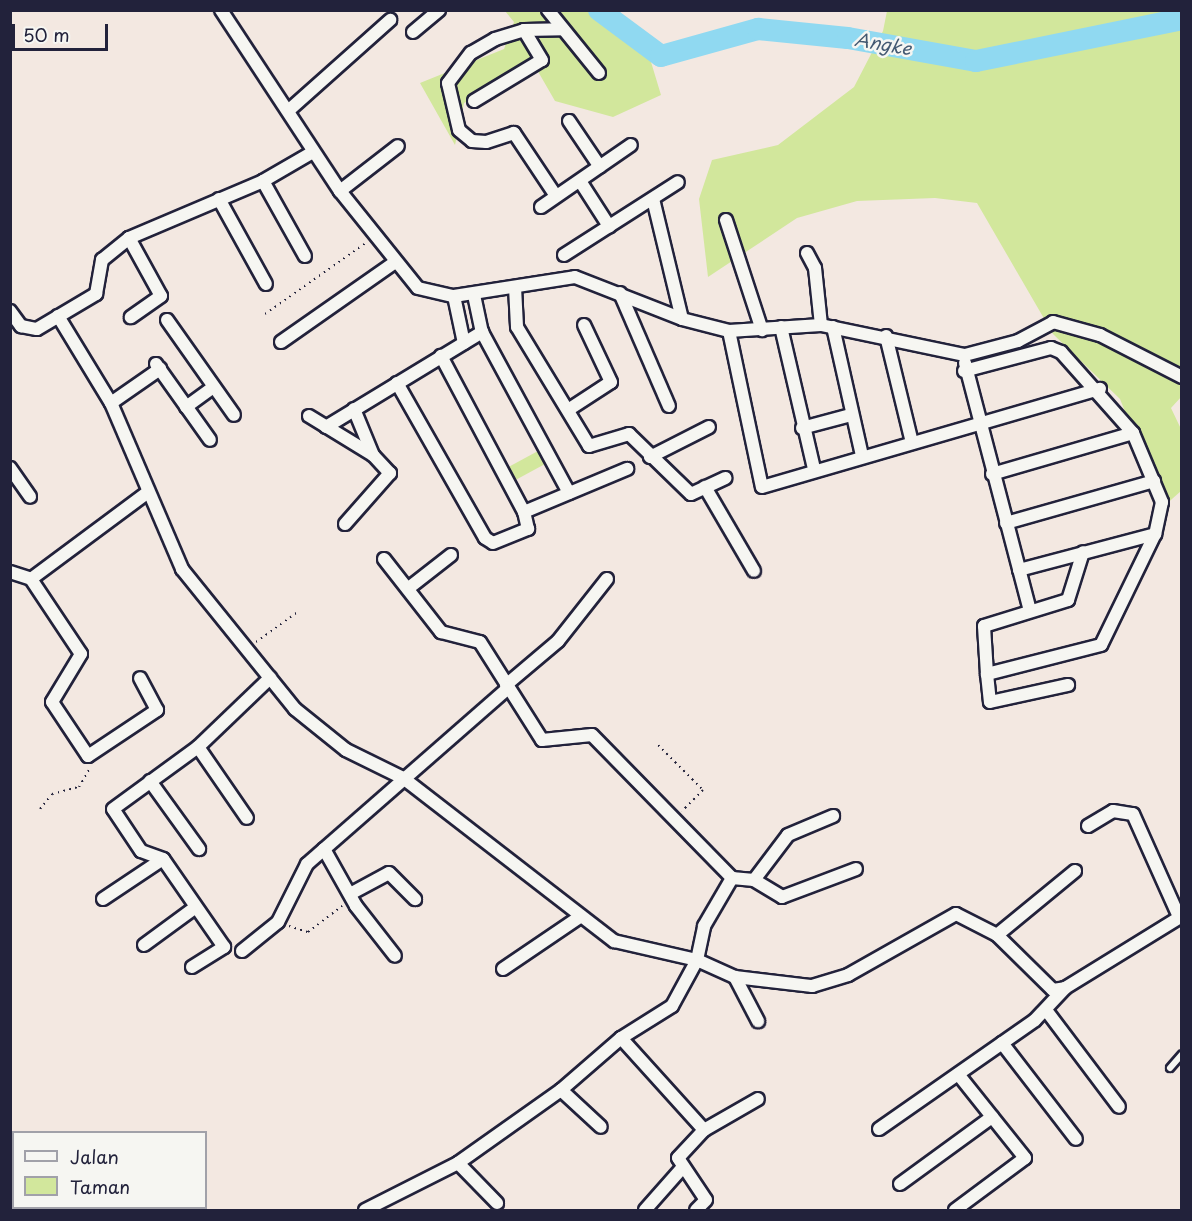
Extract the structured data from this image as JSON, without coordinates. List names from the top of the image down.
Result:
{
  "water": ["Angke"],
  "legend": ["Jalan", "Taman"],
  "scale_bar": "50 m"
}
